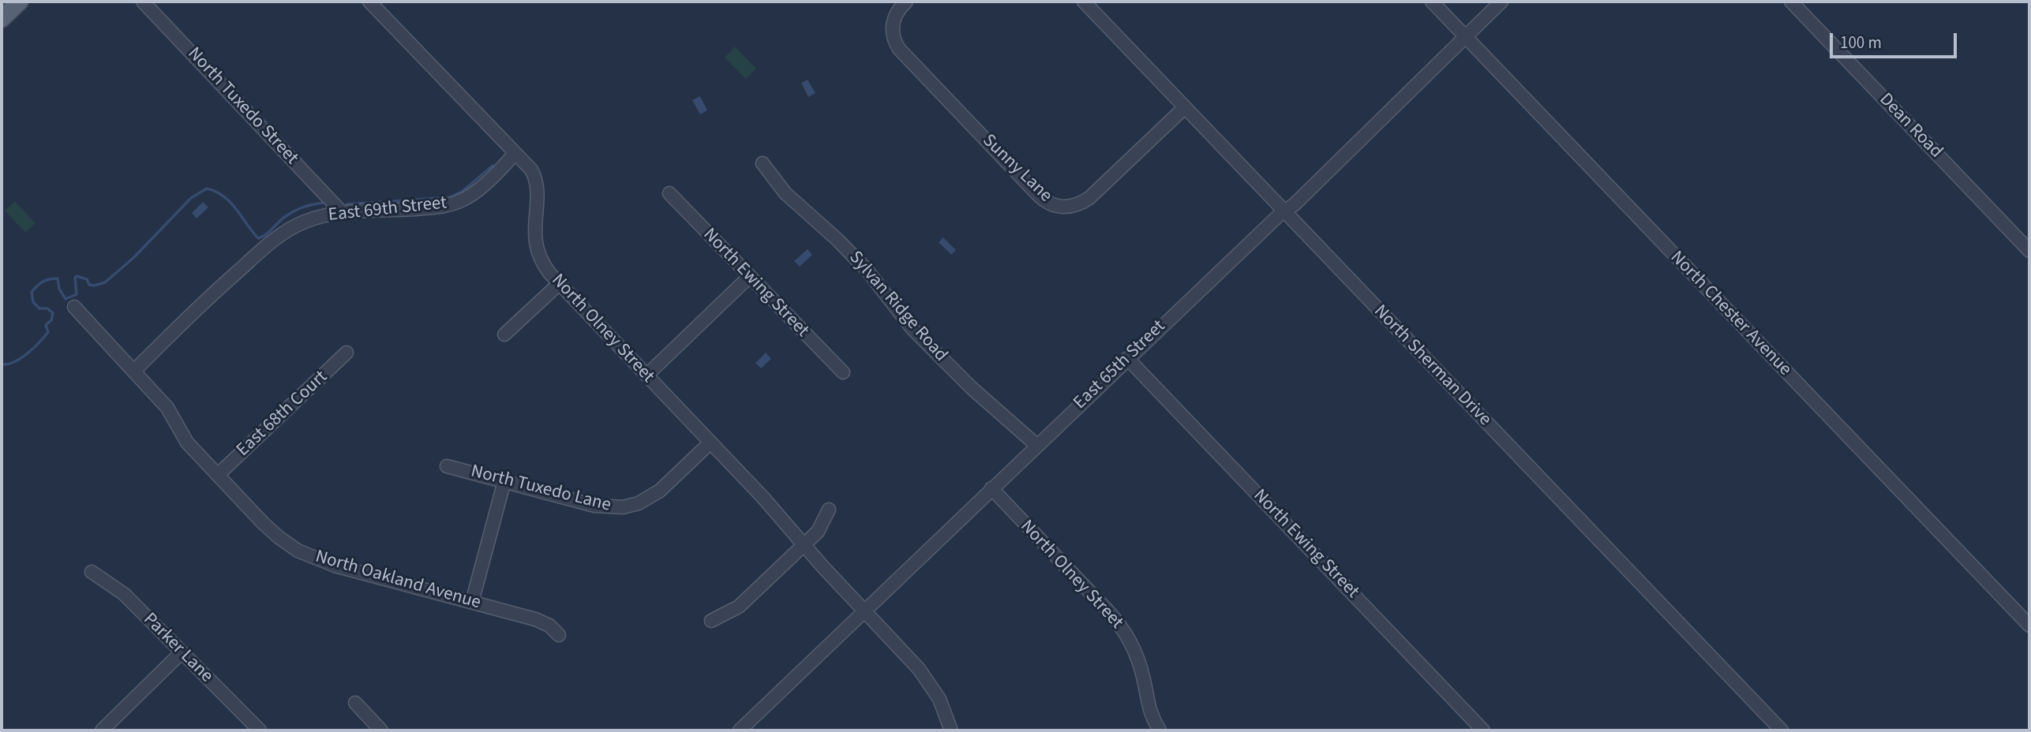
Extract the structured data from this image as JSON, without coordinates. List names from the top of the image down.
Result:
{
  "streets": {
    "street": [
      "North Tuxedo Street",
      "Dean Road",
      "Sunny Lane",
      "East 69th Street",
      "North Ewing Street",
      "Sylvan Ridge Road",
      "North Chester Avenue",
      "North Olney Street",
      "East 65th Street",
      "North Sherman Drive",
      "East 68th Court",
      "North Tuxedo Lane",
      "North Oakland Avenue",
      "Parker Lane"
    ]
  },
  "crossings": [
    ["North Tuxedo Street", "East 69th Street"],
    ["Sunny Lane", "North Sherman Drive"],
    ["East 69th Street", "North Olney Street"],
    ["East 69th Street", "North Oakland Avenue"],
    ["North Ewing Street", "East 65th Street"],
    ["Sylvan Ridge Road", "East 65th Street"],
    ["North Chester Avenue", "East 65th Street"],
    ["North Olney Street", "East 65th Street"],
    ["North Olney Street", "North Tuxedo Lane"],
    ["East 65th Street", "North Sherman Drive"],
    ["East 68th Court", "North Oakland Avenue"]
  ],
  "scale_bar": "100 m"
}
